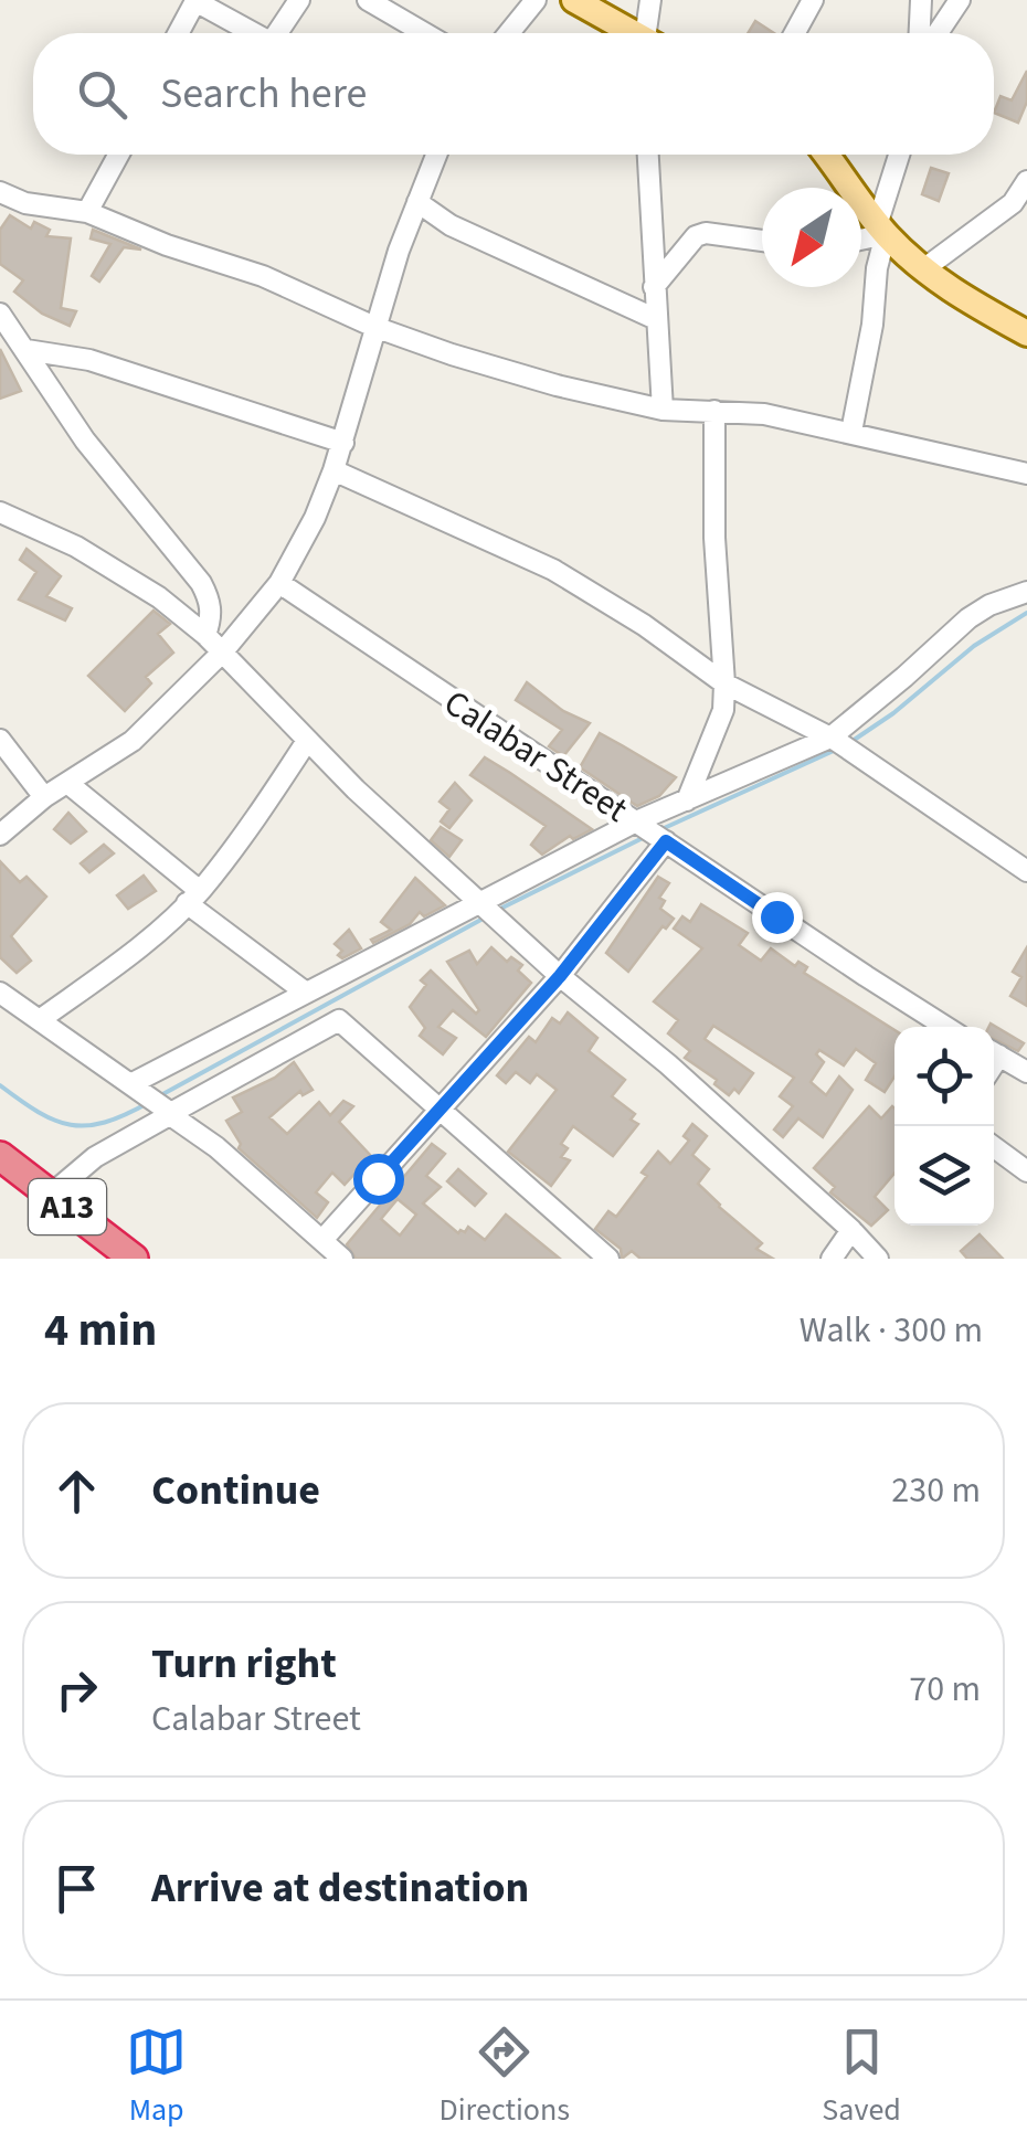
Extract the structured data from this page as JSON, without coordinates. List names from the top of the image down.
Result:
{
  "streets": {
    "highway": ["A13"],
    "street": ["Calabar Street"]
  },
  "north": "bottom left",
  "page": {
    "search": "Search here",
    "heading": ["4 min", "Walk · 300 m"],
    "list": [
      ["Continue", "230 m"],
      ["Turn right", "Calabar Street", "70 m"],
      "Arrive at destination"
    ],
    "nav": ["Map", "Directions", "Saved"]
  }
}
